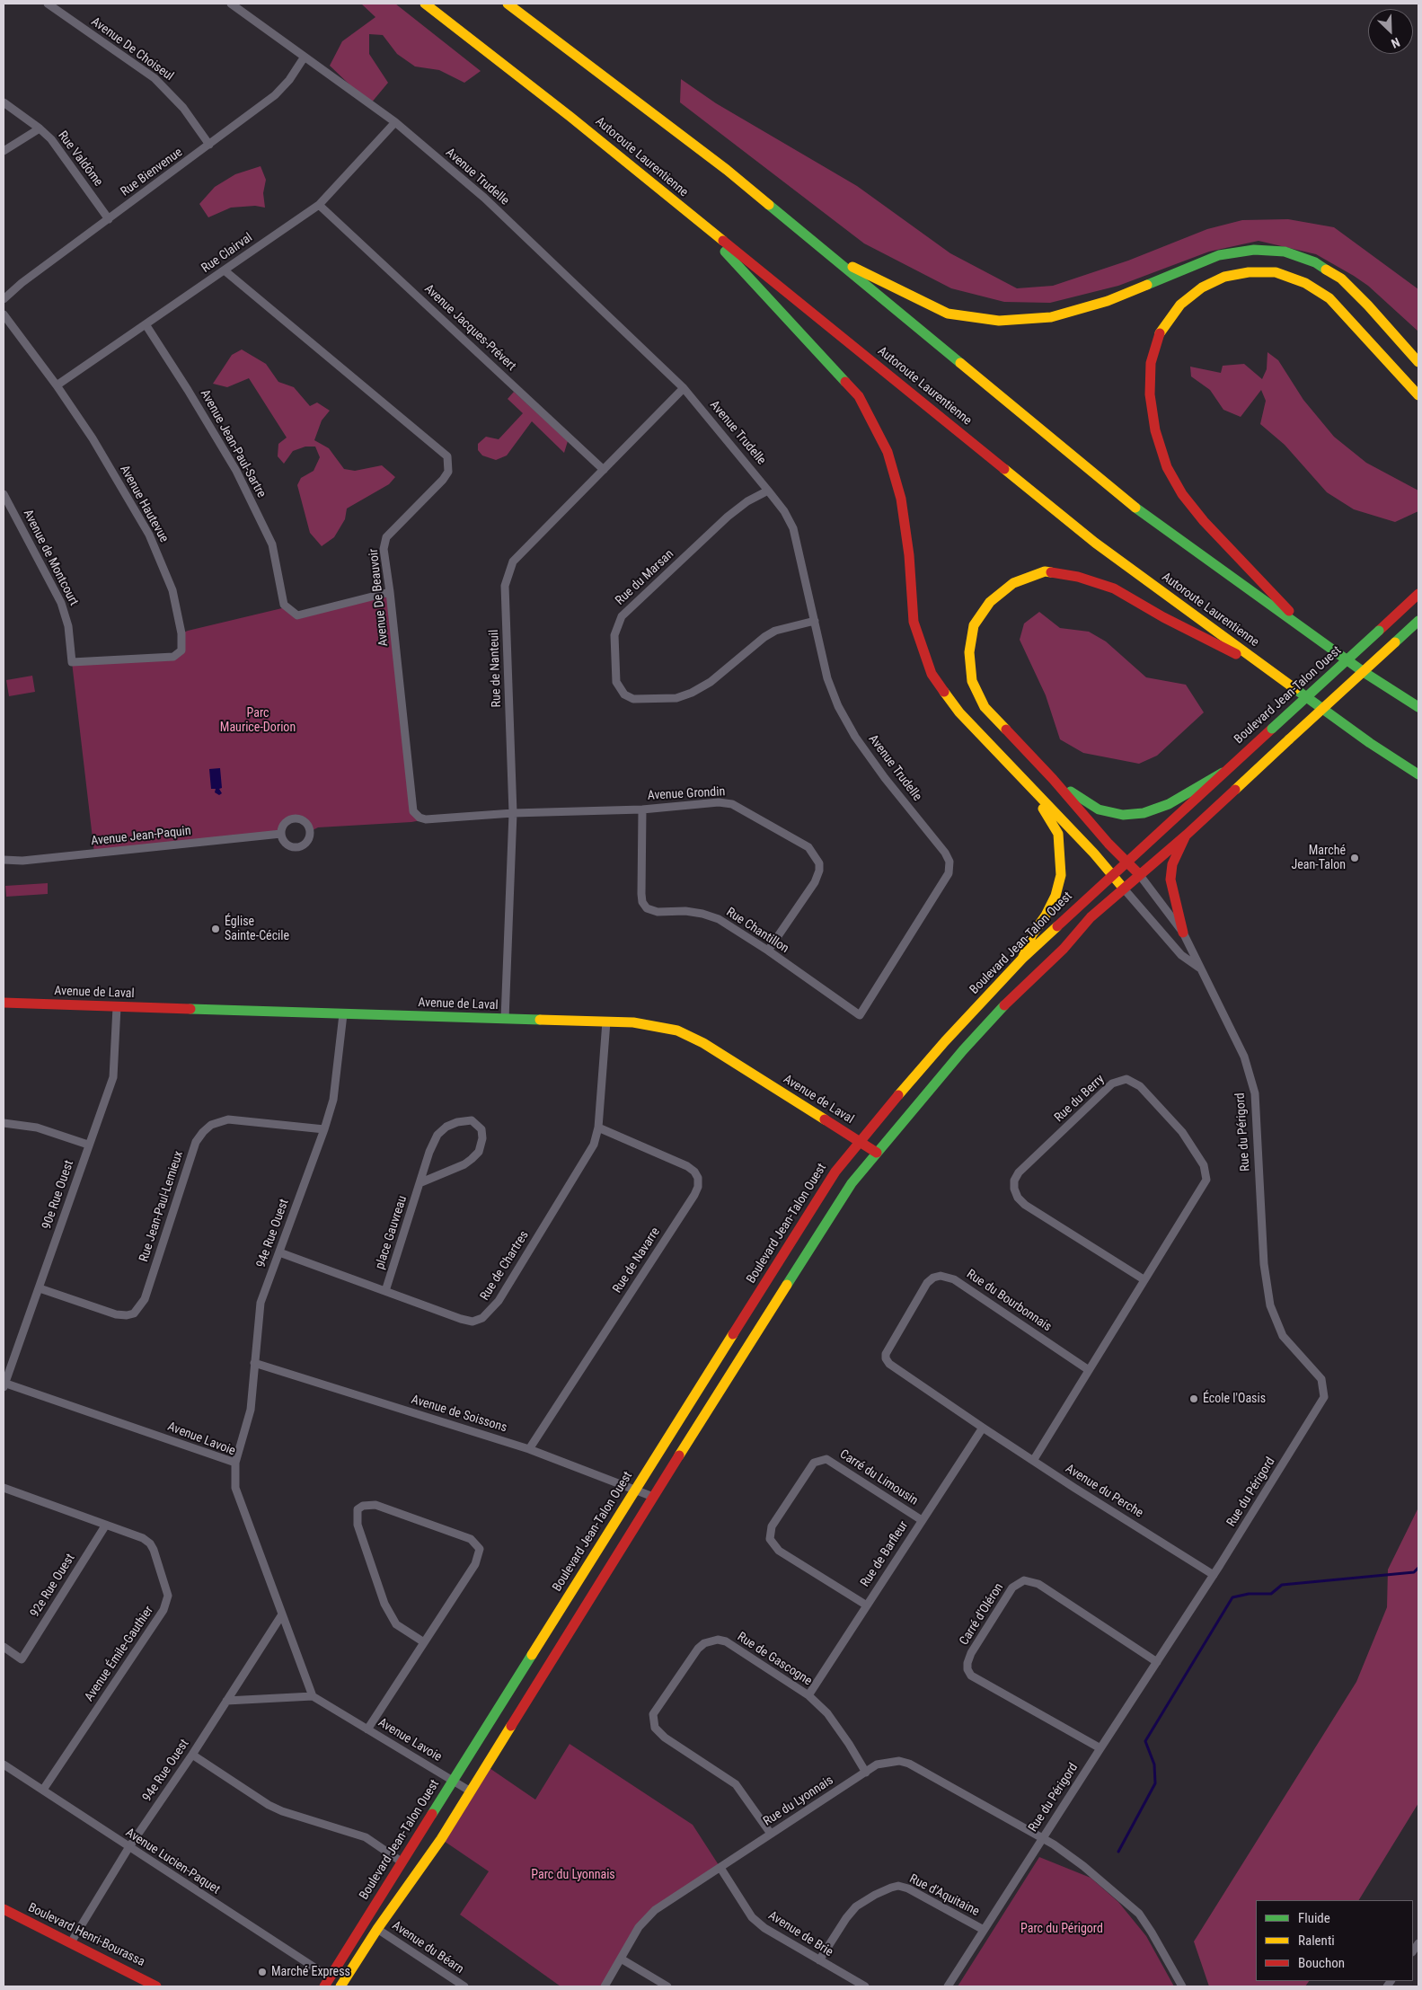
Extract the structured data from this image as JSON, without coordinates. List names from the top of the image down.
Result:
{
  "streets": {
    "main road": [
      "Autoroute Laurentienne",
      "Boulevard Jean-Talon Ouest",
      "Avenue de Laval",
      "Boulevard Henri-Bourassa"
    ],
    "street": [
      "Avenue De Choiseul",
      "Rue Valdôme",
      "Rue Bienvenue",
      "Avenue Trudelle",
      "Rue Clairval",
      "Avenue Jacques-Prévert",
      "Avenue Jean-Paul-Sartre",
      "Avenue Hautevue",
      "Avenue de Montcourt",
      "Rue du Marsan",
      "Avenue De Beauvoir",
      "Rue de Nanteuil",
      "Avenue Grondin",
      "Avenue Jean-Paquin",
      "Rue Chantillon",
      "Rue du Berry",
      "Rue du Périgord",
      "90e Rue Ouest",
      "Rue Jean-Paul-Lemieux",
      "place Gauvreau",
      "94e Rue Ouest",
      "Rue de Navarre",
      "Rue de Chartres",
      "Rue du Bourbonnais",
      "Avenue de Soissons",
      "Avenue Lavoie",
      "Carré du Limousin",
      "Avenue du Perche",
      "Rue de Barfleur",
      "92e Rue Ouest",
      "Carré d'Oléron",
      "Avenue Émile-Gauthier",
      "Rue de Gascogne",
      "Rue du Lyonnais",
      "Avenue Lucien-Paquet",
      "Rue d'Aquitaine",
      "Avenue de Brie",
      "Avenue du Béarn"
    ]
  },
  "crossings": [
    ["Avenue De Choiseul", "Rue Bienvenue"],
    ["Rue Valdôme", "Rue Bienvenue"],
    ["Rue Bienvenue", "Avenue Trudelle"],
    ["Avenue Trudelle", "Rue Clairval"],
    ["Avenue Trudelle", "Rue du Marsan"],
    ["Avenue Trudelle", "Rue de Nanteuil"],
    ["Avenue Trudelle", "Rue Chantillon"],
    ["Rue Clairval", "Avenue Jacques-Prévert"],
    ["Rue Clairval", "Avenue Jean-Paul-Sartre"],
    ["Rue Clairval", "Avenue Hautevue"],
    ["Rue Clairval", "Avenue De Beauvoir"],
    ["Avenue Jacques-Prévert", "Rue de Nanteuil"],
    ["Avenue Jean-Paul-Sartre", "Avenue De Beauvoir"],
    ["Avenue Hautevue", "Avenue de Montcourt"],
    ["Avenue De Beauvoir", "Rue de Nanteuil"],
    ["Avenue De Beauvoir", "Avenue Grondin"],
    ["Rue de Nanteuil", "Avenue Grondin"],
    ["Rue de Nanteuil", "Avenue de Laval"],
    ["Boulevard Jean-Talon Ouest", "Avenue de Laval"],
    ["Boulevard Jean-Talon Ouest", "Avenue de Soissons"],
    ["Boulevard Jean-Talon Ouest", "Avenue Lavoie"],
    ["Boulevard Jean-Talon Ouest", "Avenue Lucien-Paquet"],
    ["Avenue Grondin", "Rue Chantillon"],
    ["Avenue de Laval", "90e Rue Ouest"],
    ["Avenue de Laval", "94e Rue Ouest"],
    ["Avenue de Laval", "Rue de Chartres"],
    ["Rue du Berry", "Rue du Bourbonnais"],
    ["Rue du Berry", "Avenue du Perche"],
    ["Rue du Périgord", "Avenue du Perche"],
    ["Rue du Périgord", "Carré d'Oléron"],
    ["Rue du Périgord", "Rue du Lyonnais"],
    ["Rue du Périgord", "Rue d'Aquitaine"],
    ["90e Rue Ouest", "Rue Jean-Paul-Lemieux"],
    ["90e Rue Ouest", "Avenue Lavoie"],
    ["Rue Jean-Paul-Lemieux", "94e Rue Ouest"],
    ["place Gauvreau", "Rue de Chartres"],
    ["94e Rue Ouest", "Rue de Chartres"],
    ["94e Rue Ouest", "Avenue de Soissons"],
    ["94e Rue Ouest", "Avenue Lavoie"],
    ["94e Rue Ouest", "Avenue Lucien-Paquet"],
    ["94e Rue Ouest", "Boulevard Henri-Bourassa"],
    ["Rue de Navarre", "Rue de Chartres"],
    ["Rue de Navarre", "Avenue de Soissons"],
    ["Rue du Bourbonnais", "Avenue du Perche"],
    ["Rue du Bourbonnais", "Rue de Barfleur"],
    ["Carré du Limousin", "Rue de Barfleur"],
    ["Avenue du Perche", "Rue de Barfleur"],
    ["Rue de Barfleur", "Rue de Gascogne"],
    ["92e Rue Ouest", "Avenue Émile-Gauthier"],
    ["Avenue Émile-Gauthier", "Avenue Lucien-Paquet"],
    ["Rue de Gascogne", "Rue du Lyonnais"],
    ["Rue du Lyonnais", "Avenue de Brie"],
    ["Rue d'Aquitaine", "Avenue de Brie"]
  ],
  "parks": ["Parc Maurice-Dorion", "Parc du Lyonnais", "Parc du Périgord"],
  "places": [
    "Marché Jean-Talon",
    "Église Sainte-Cécile",
    "École l'Oasis",
    "Marché Express"
  ],
  "legend": ["Fluide", "Ralenti", "Bouchon"],
  "north": "bottom right"
}
